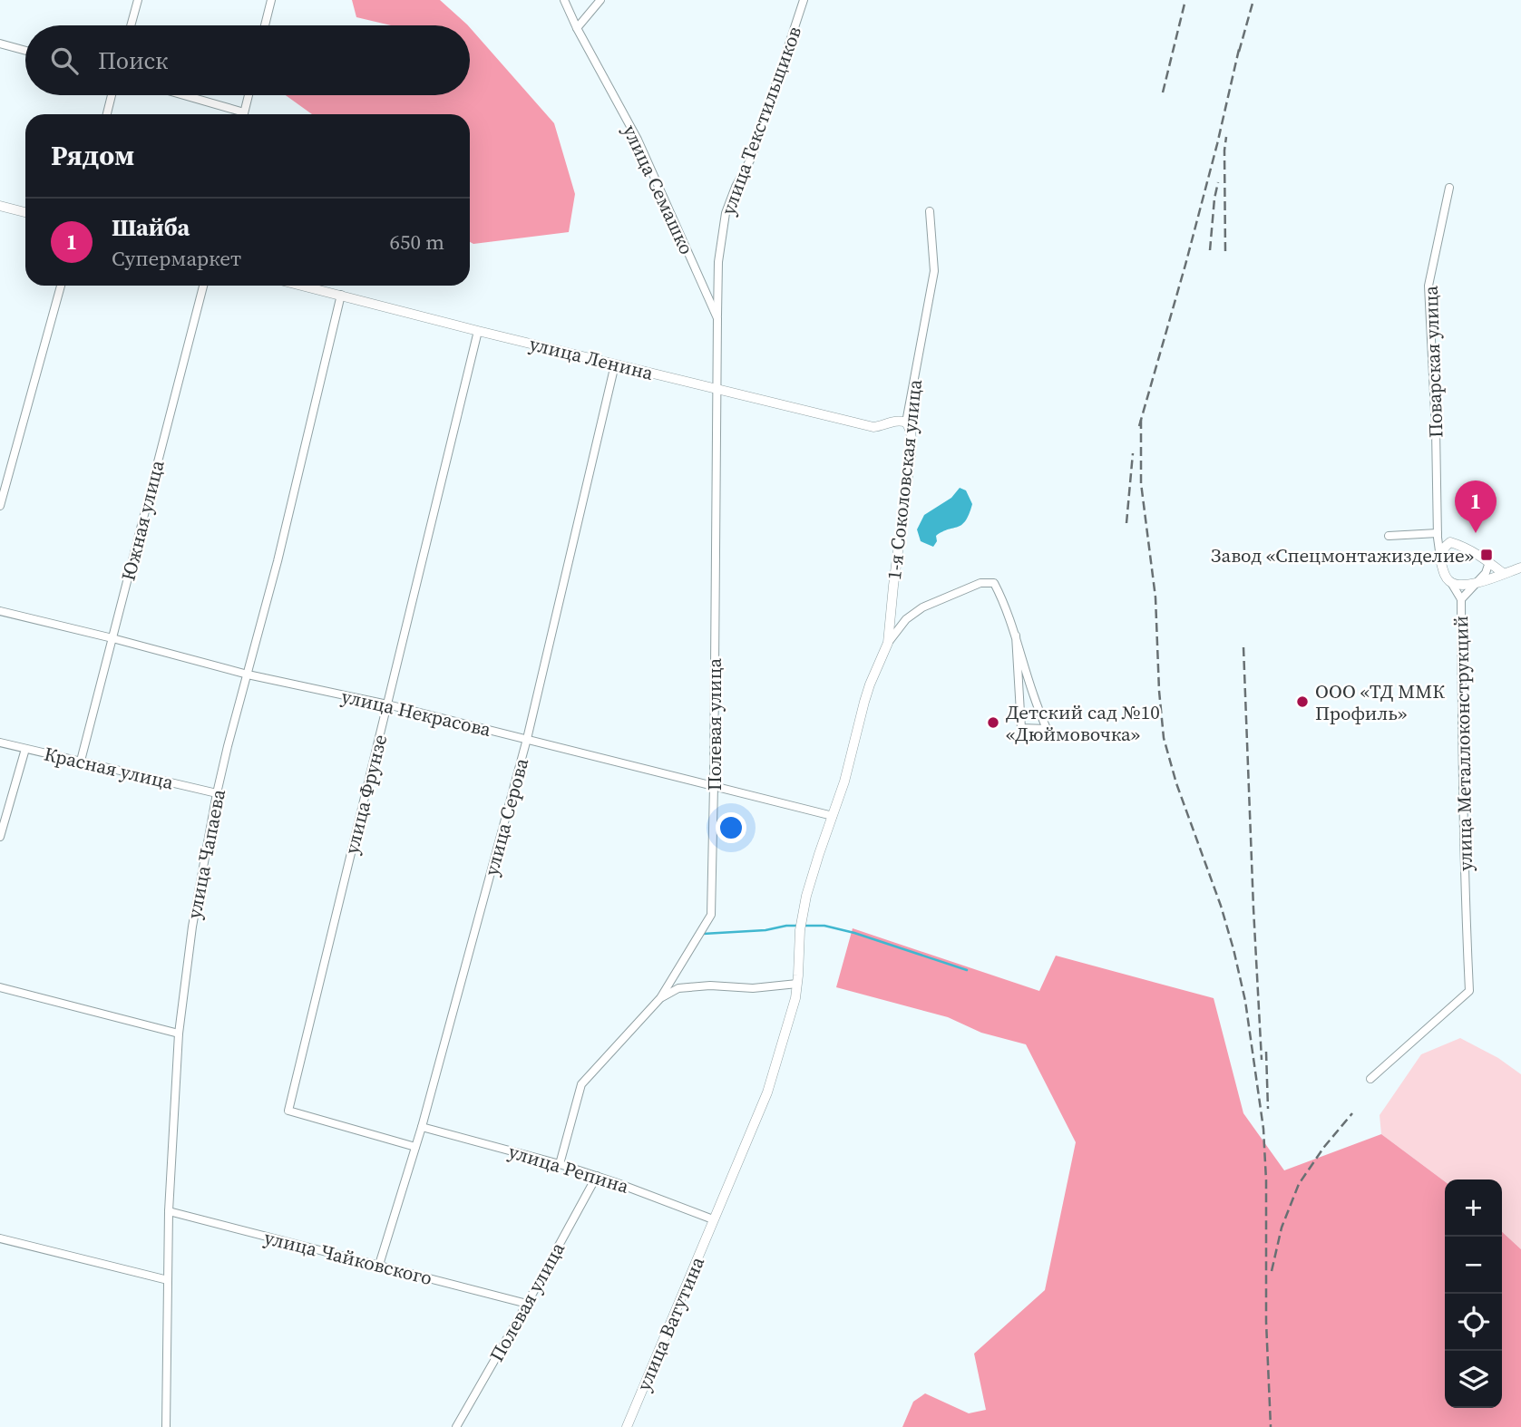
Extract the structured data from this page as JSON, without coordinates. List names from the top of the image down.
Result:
{
  "streets": {
    "street": [
      "улица Текстильщиков",
      "улица Семашко",
      "улица Ленина",
      "Поварская улица",
      "1-я Соколовская улица",
      "Южная улица",
      "улица Некрасова",
      "Полевая улица",
      "улица Металлоконструкций",
      "Красная улица",
      "улица Фрунзе",
      "улица Серова",
      "улица Чапаева",
      "улица Репина",
      "улица Чайковского",
      "улица Ватутина"
    ]
  },
  "crossings": [
    ["улица Текстильщиков", "улица Семашко"],
    ["улица Семашко", "улица Ленина"],
    ["улица Семашко", "Полевая улица"],
    ["улица Ленина", "1-я Соколовская улица"],
    ["улица Ленина", "Полевая улица"],
    ["улица Ленина", "улица Фрунзе"],
    ["улица Ленина", "улица Серова"],
    ["улица Ленина", "улица Чапаева"],
    ["1-я Соколовская улица", "улица Некрасова"],
    ["1-я Соколовская улица", "улица Ватутина"],
    ["Южная улица", "улица Некрасова"],
    ["Южная улица", "Красная улица"],
    ["улица Некрасова", "Полевая улица"],
    ["улица Некрасова", "улица Фрунзе"],
    ["улица Некрасова", "улица Серова"],
    ["улица Некрасова", "улица Чапаева"],
    ["Полевая улица", "улица Репина"],
    ["Полевая улица", "улица Чайковского"],
    ["Красная улица", "улица Чапаева"],
    ["улица Фрунзе", "улица Серова"],
    ["улица Серова", "улица Репина"],
    ["улица Серова", "улица Чайковского"],
    ["улица Чапаева", "улица Чайковского"],
    ["улица Репина", "улица Ватутина"]
  ],
  "places": {
    "transit": ["Завод «Спецмонтажизделие»"],
    "other": ["ООО «ТД ММК Профиль»", "Детский сад №10 «Дюймовочка»"]
  },
  "page": {
    "search": "Поиск",
    "heading": "Рядом",
    "list": [
      {
        "mark": "1",
        "name": "Шайба",
        "note": "Супермаркет",
        "value": "650 m"
      }
    ],
    "pins": "1",
    "map_buttons": ["+", "−"]
  }
}
